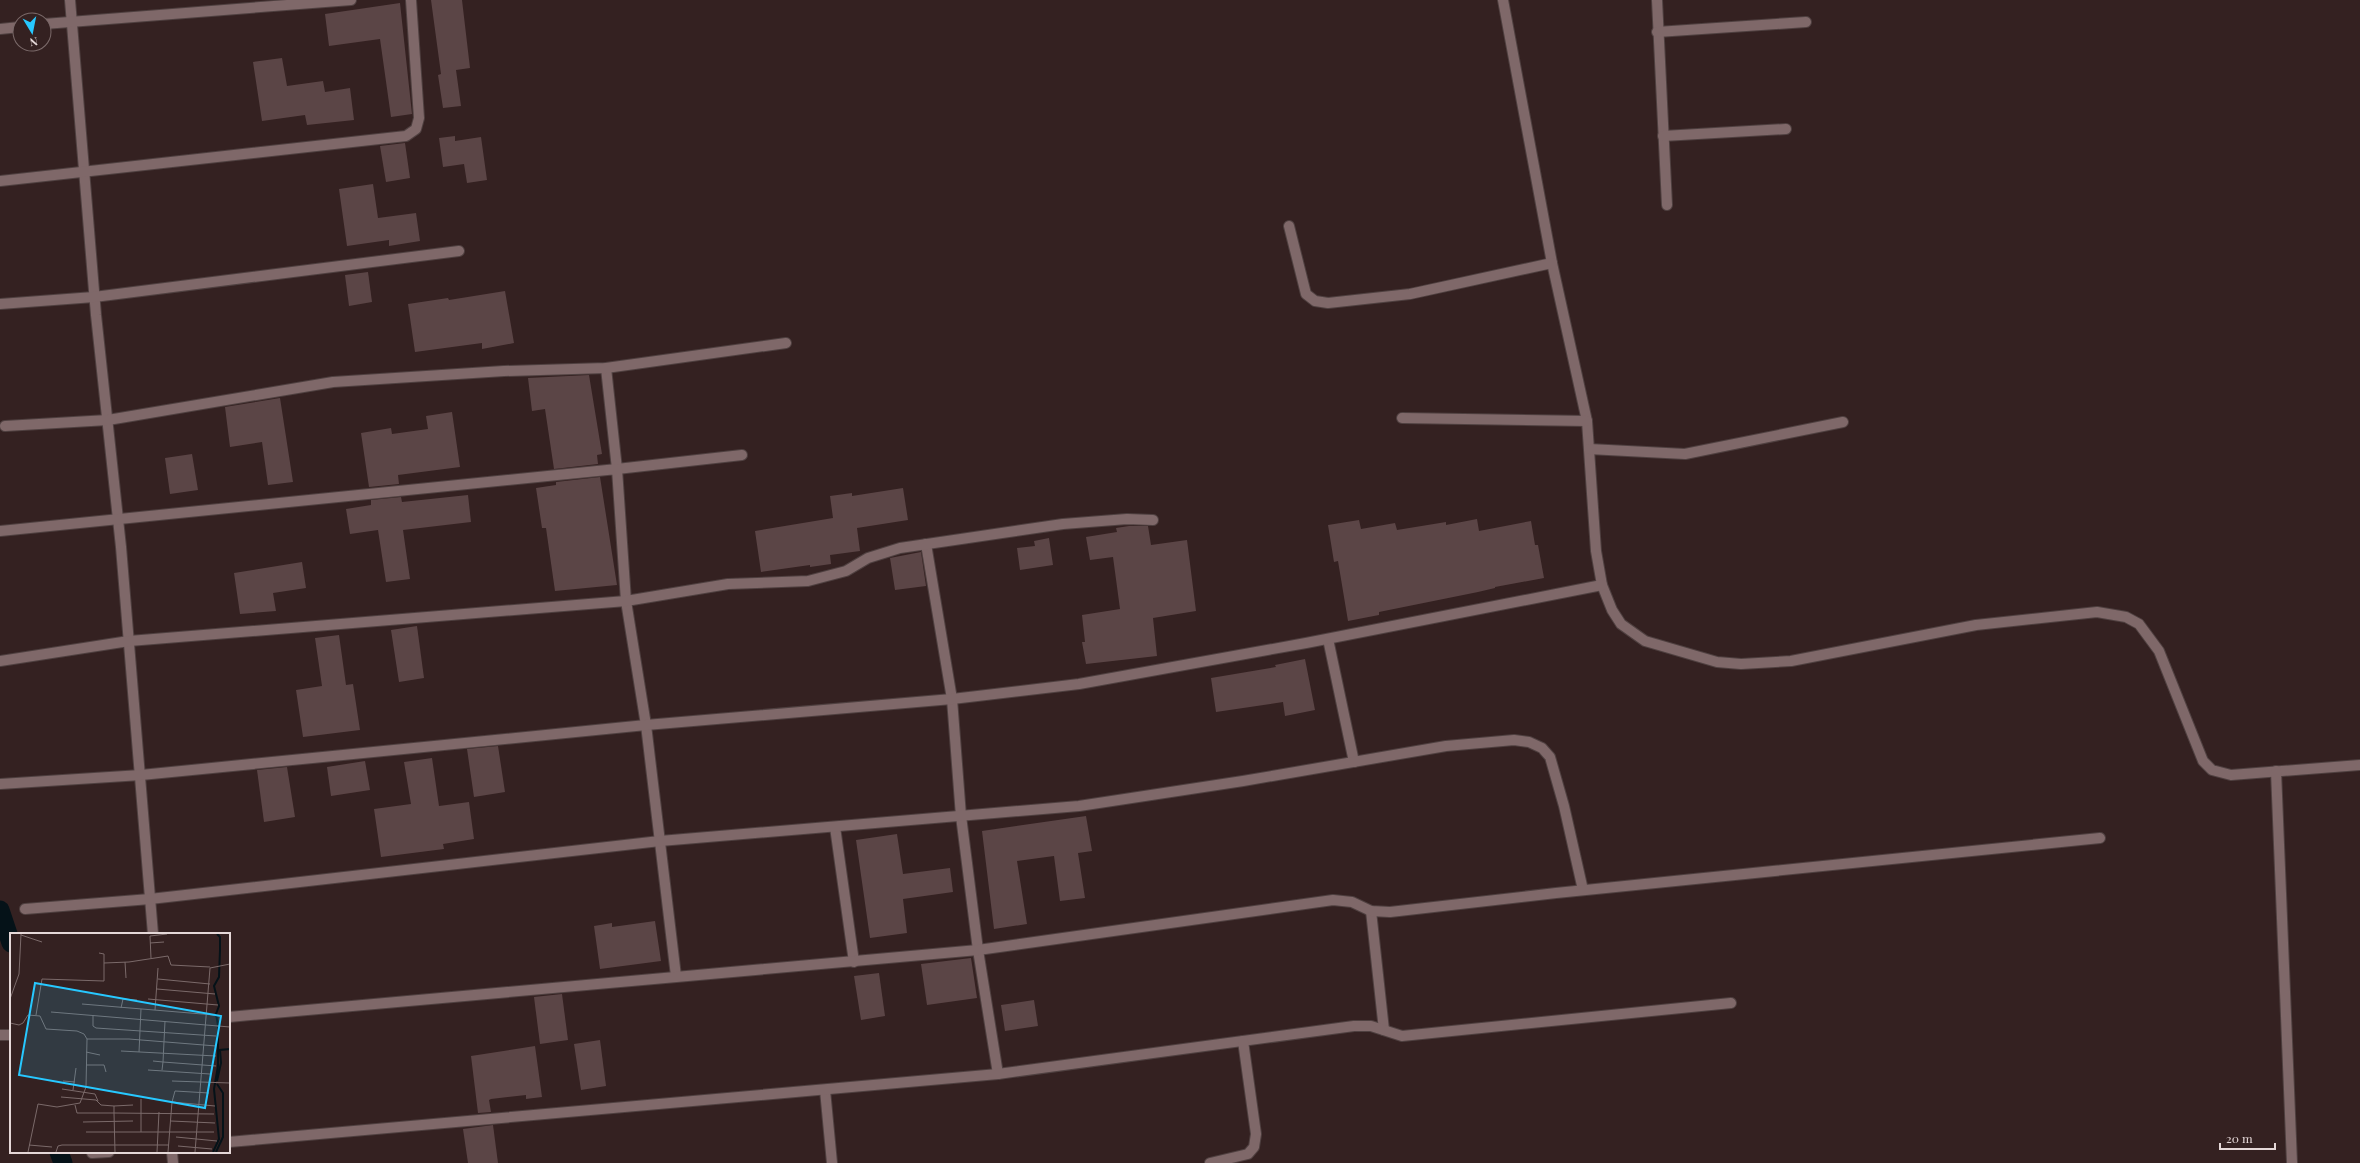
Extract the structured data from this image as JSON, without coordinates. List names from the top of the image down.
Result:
{
  "scale_bar": "20 m",
  "north": "bottom"
}
